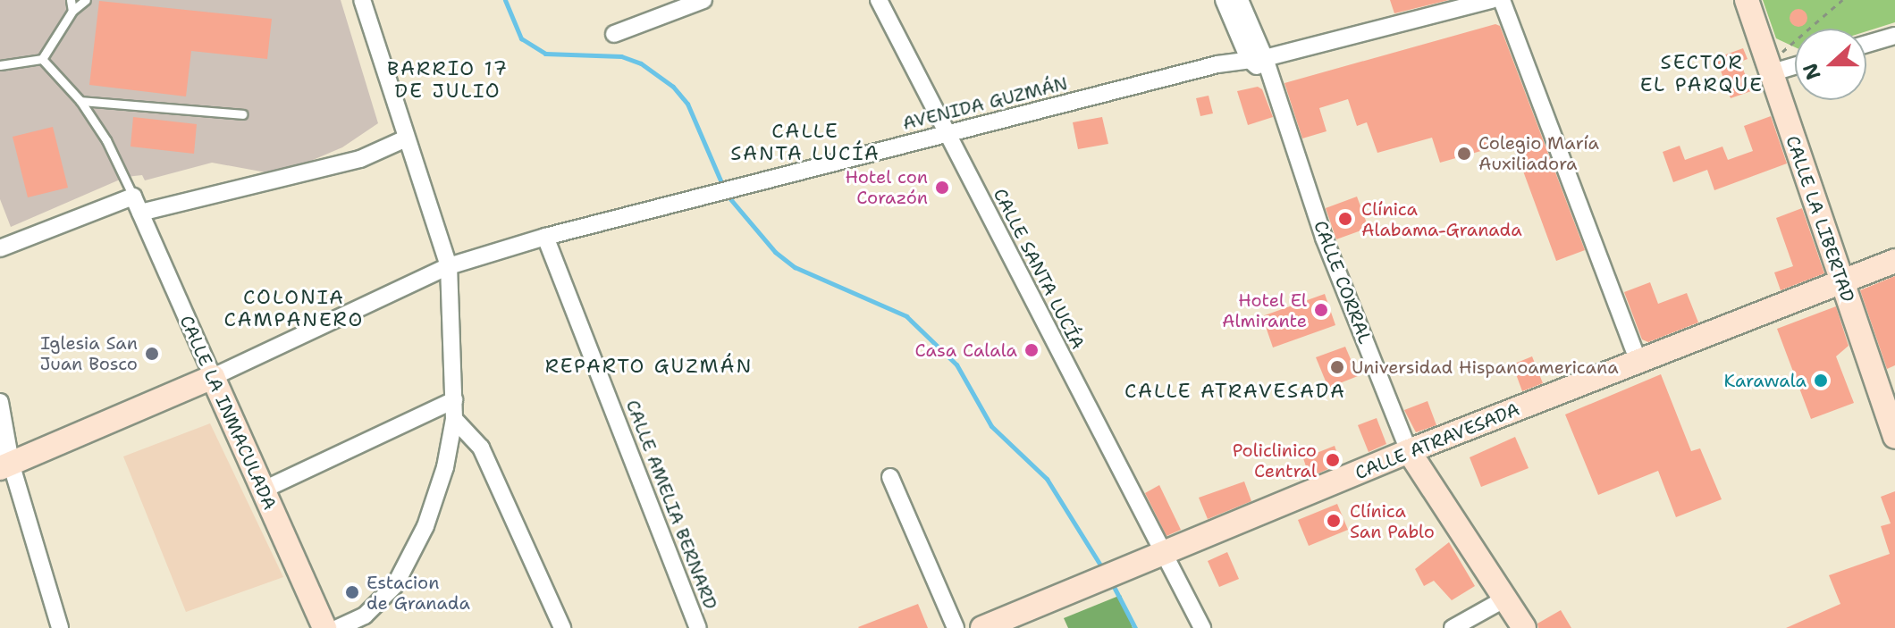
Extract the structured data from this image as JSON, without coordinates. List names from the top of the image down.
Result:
{
  "streets": {
    "street": [
      "AVENIDA GUZMÁN",
      "CALLE LA LIBERTAD",
      "CALLE SANTA LUCÍA",
      "CALLE CORRAL",
      "CALLE LA INMACULADA",
      "CALLE ATRAVESADA",
      "CALLE AMELIA BERNARD"
    ]
  },
  "crossings": [
    ["AVENIDA GUZMÁN", "CALLE SANTA LUCÍA"],
    ["AVENIDA GUZMÁN", "CALLE CORRAL"],
    ["AVENIDA GUZMÁN", "CALLE LA INMACULADA"],
    ["AVENIDA GUZMÁN", "CALLE AMELIA BERNARD"],
    ["CALLE LA LIBERTAD", "CALLE ATRAVESADA"],
    ["CALLE SANTA LUCÍA", "CALLE ATRAVESADA"],
    ["CALLE CORRAL", "CALLE ATRAVESADA"]
  ],
  "districts": [
    "SECTOR EL PARQUE",
    "BARRIO 17 DE JULIO",
    "CALLE SANTA LUCÍA",
    "COLONIA CAMPANERO",
    "REPARTO GUZMÁN",
    "CALLE ATRAVESADA"
  ],
  "places": [
    "Colegio María Auxiliadora",
    "Hotel con Corazón",
    "Clínica Alabama-Granada",
    "Hotel El Almirante",
    "Casa Calala",
    "Iglesia San Juan Bosco",
    "Universidad Hispanoamericana",
    "Karawala",
    "Policlinico Central",
    "Clínica San Pablo",
    "Estacion de Granada"
  ],
  "north": "left"
}
